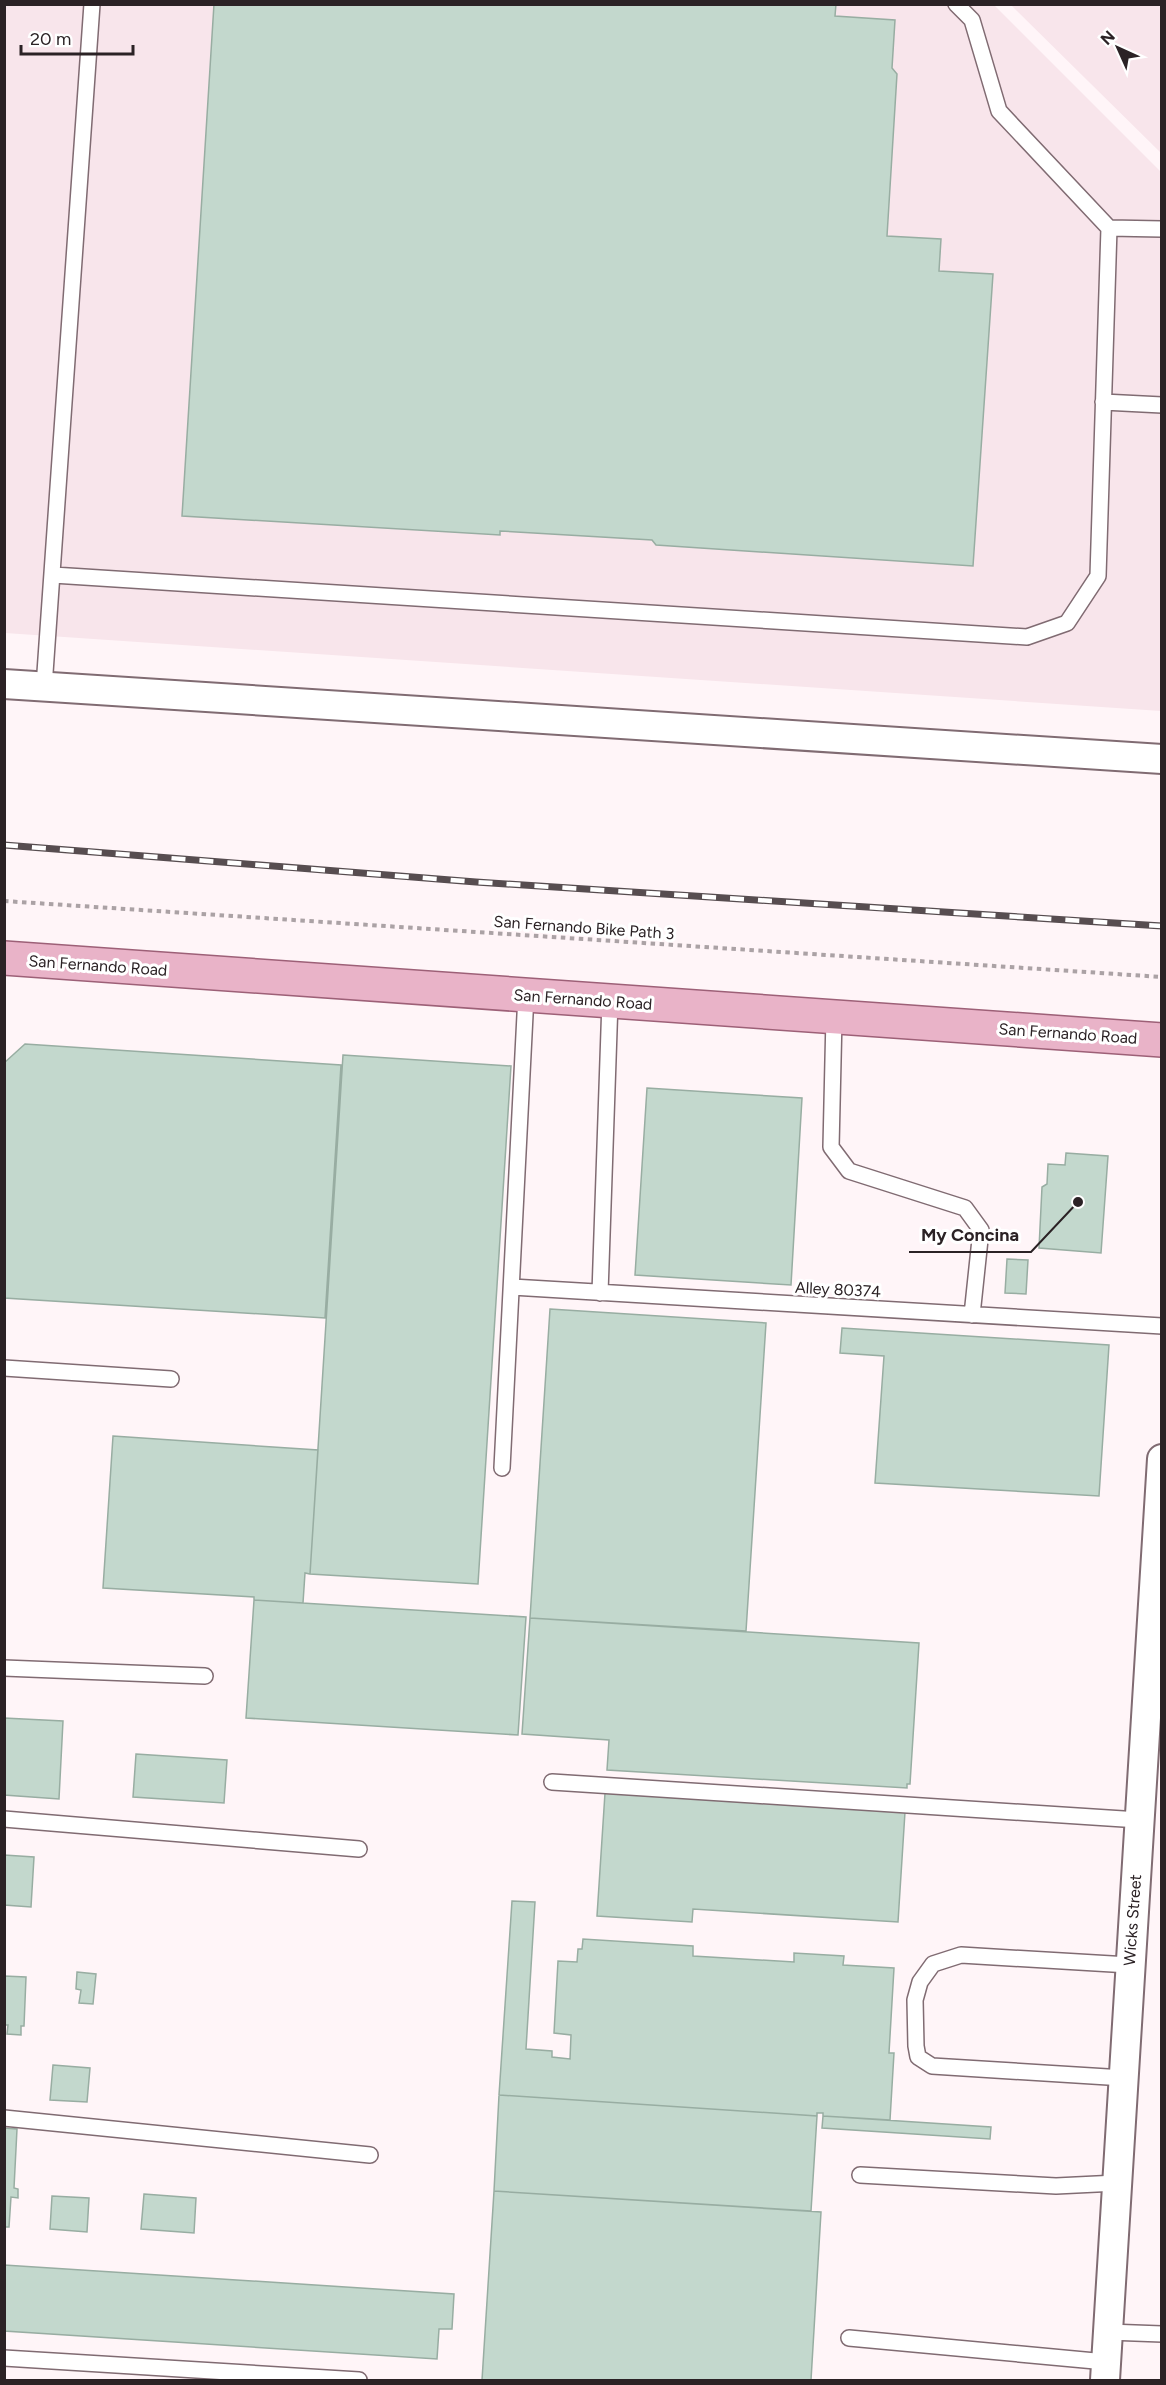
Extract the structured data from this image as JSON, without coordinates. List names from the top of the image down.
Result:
{
  "streets": {
    "main road": ["San Fernando Road"],
    "street": ["Wicks Street"],
    "lane": ["Alley 80374"],
    "path": ["San Fernando Bike Path 3"]
  },
  "places": ["My Concina"],
  "scale_bar": "20 m",
  "north": "top left"
}
